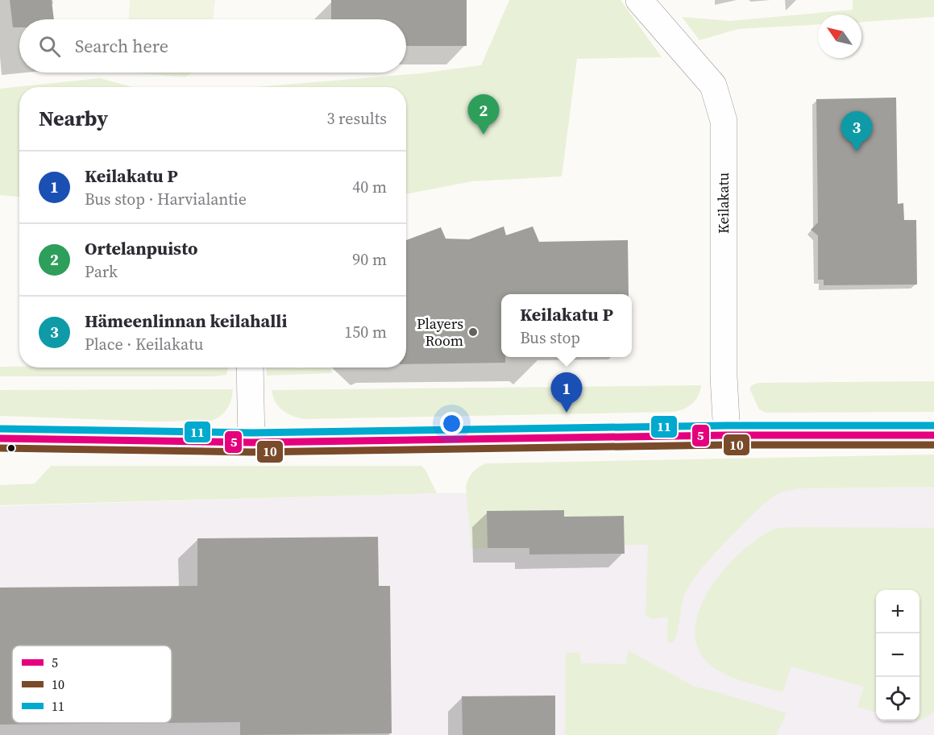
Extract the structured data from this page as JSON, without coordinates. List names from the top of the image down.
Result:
{
  "streets": {
    "street": ["Keilakatu"]
  },
  "places": ["Players Room"],
  "lines": ["transit line 11", "transit line 5", "transit line 10"],
  "legend": ["5", "10", "11"],
  "north": "top left",
  "page": {
    "search": "Search here",
    "heading": ["Nearby", "3 results"],
    "pins": ["2", "3", "1"],
    "list": [
      {
        "mark": "1",
        "name": "Keilakatu P",
        "note": "Bus stop · Harvialantie",
        "value": "40 m"
      },
      {
        "mark": "2",
        "name": "Ortelanpuisto",
        "note": "Park",
        "value": "90 m"
      },
      {
        "mark": "3",
        "name": "Hämeenlinnan keilahalli",
        "note": "Place · Keilakatu",
        "value": "150 m"
      }
    ],
    "popup": ["Keilakatu P", "Bus stop"],
    "map_buttons": ["+", "−"]
  }
}
